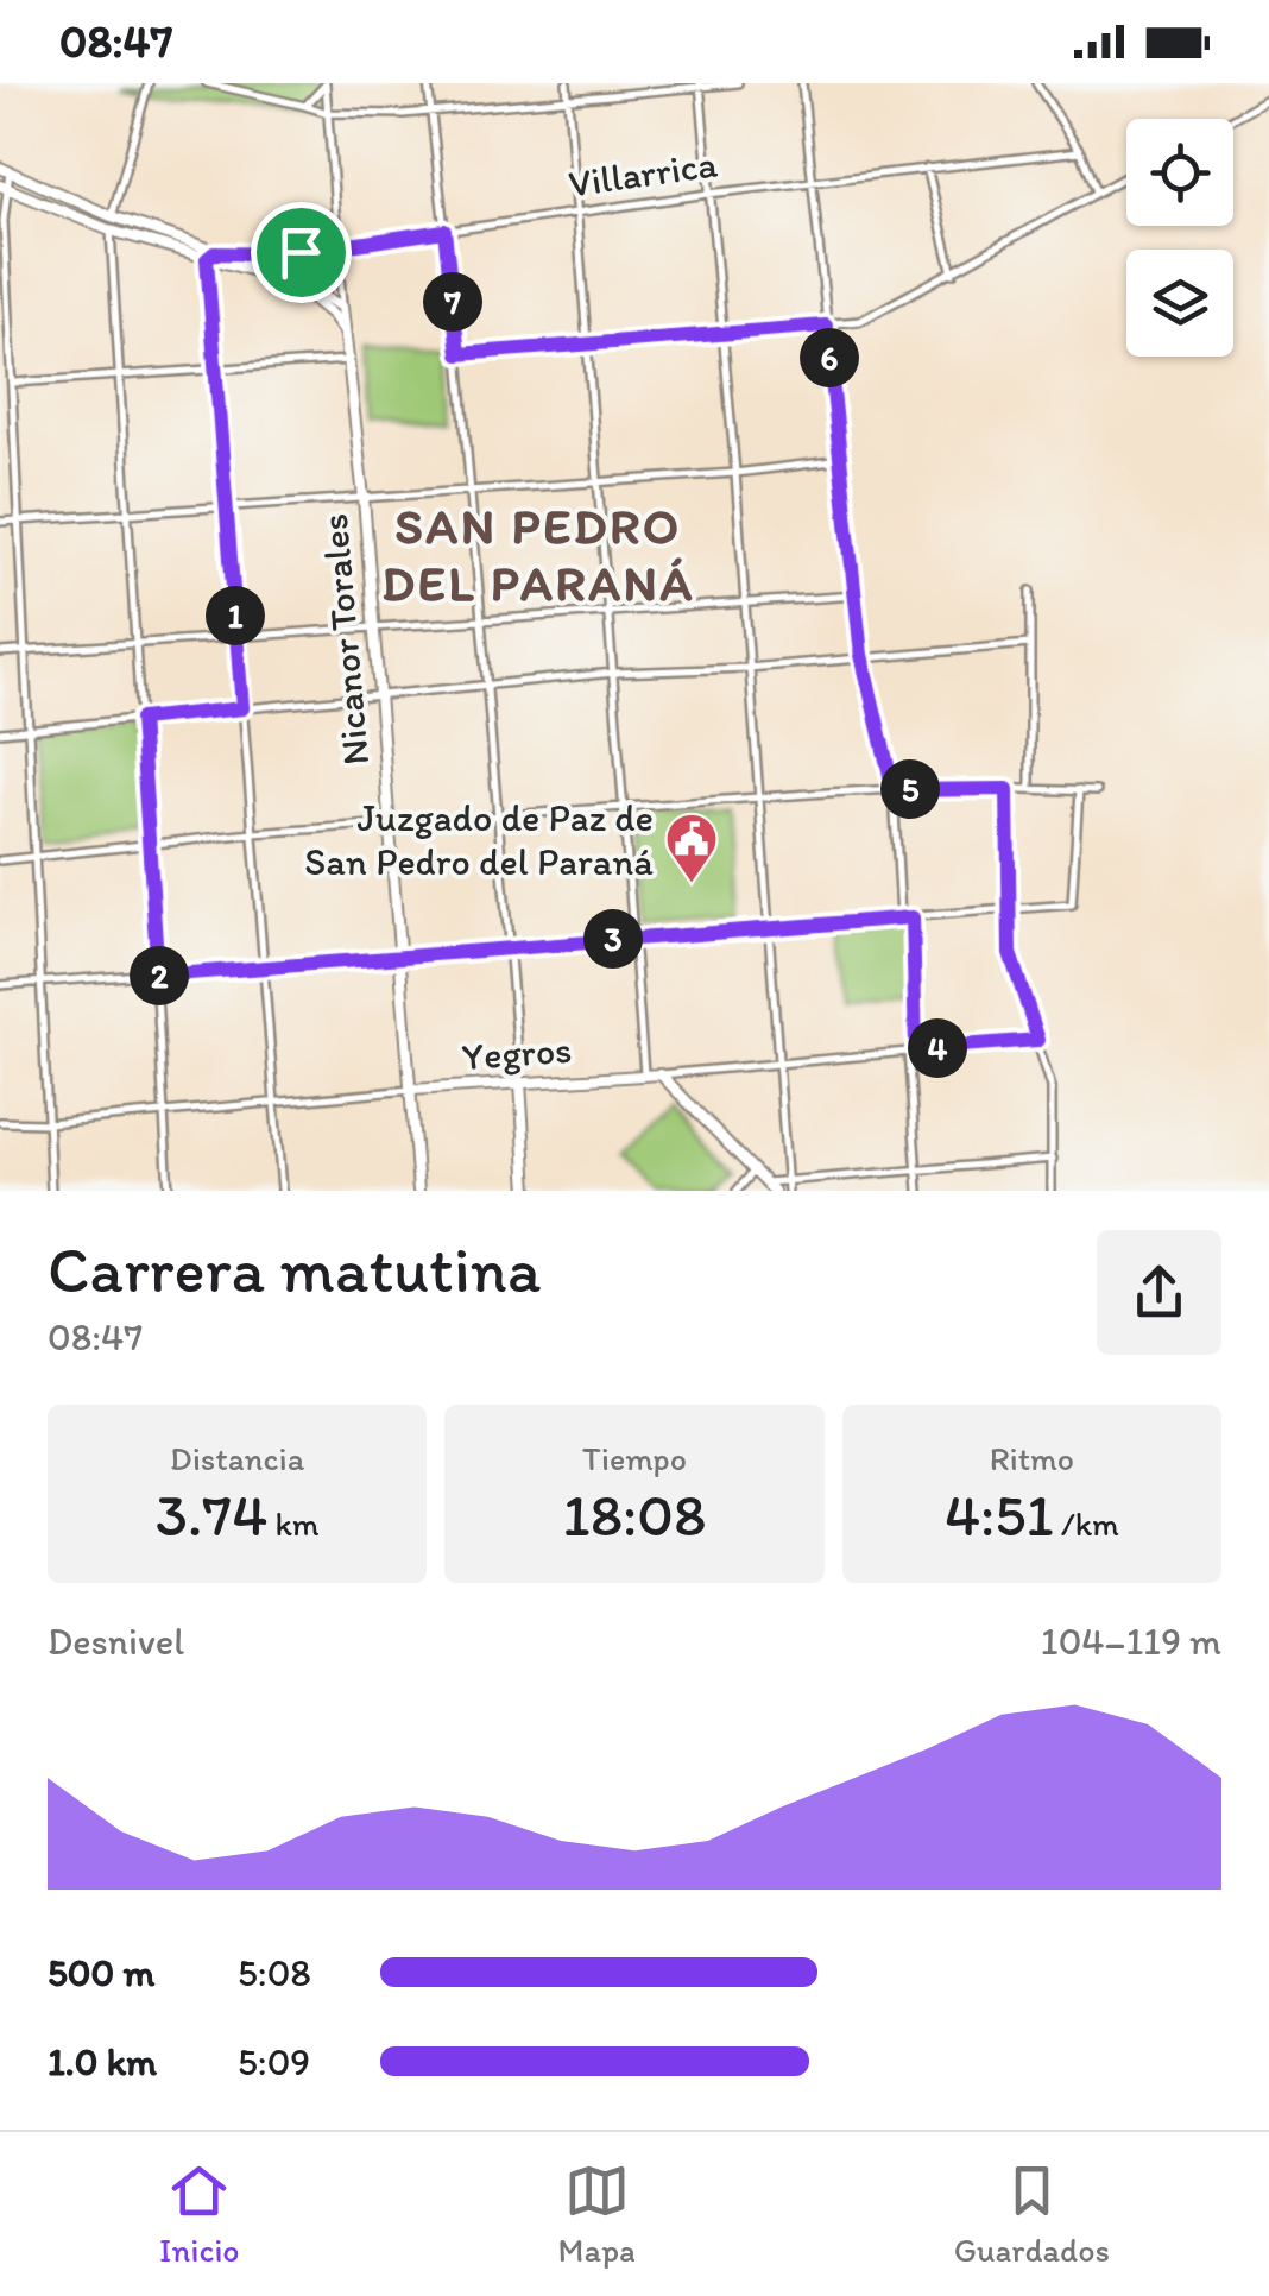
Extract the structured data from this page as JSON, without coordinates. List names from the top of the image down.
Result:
{
  "streets": {
    "street": ["Villarrica", "Nicanor Torales", "Yegros"]
  },
  "crossings": [
    ["Villarrica", "Nicanor Torales"],
    ["Nicanor Torales", "Yegros"]
  ],
  "districts": ["SAN PEDRO DEL PARANÁ"],
  "places": {
    "public building": ["Juzgado de Paz de San Pedro del Paraná"]
  },
  "page": {
    "status": "08:47",
    "pins": [
      "7",
      "6",
      "1",
      "5",
      "3",
      "2",
      "4"
    ],
    "heading": ["Carrera matutina", "08:47"],
    "stats": [
      ["Distancia", "3.74 km"],
      ["Tiempo", "18:08"],
      ["Ritmo", "4:51 /km"]
    ],
    "chart": ["Desnivel", "104–119 m"],
    "list": [
      {
        "name": "500 m",
        "note": "5:08"
      },
      {
        "name": "1.0 km",
        "note": "5:09"
      }
    ],
    "tabs": ["Inicio", "Mapa", "Guardados"]
  }
}
